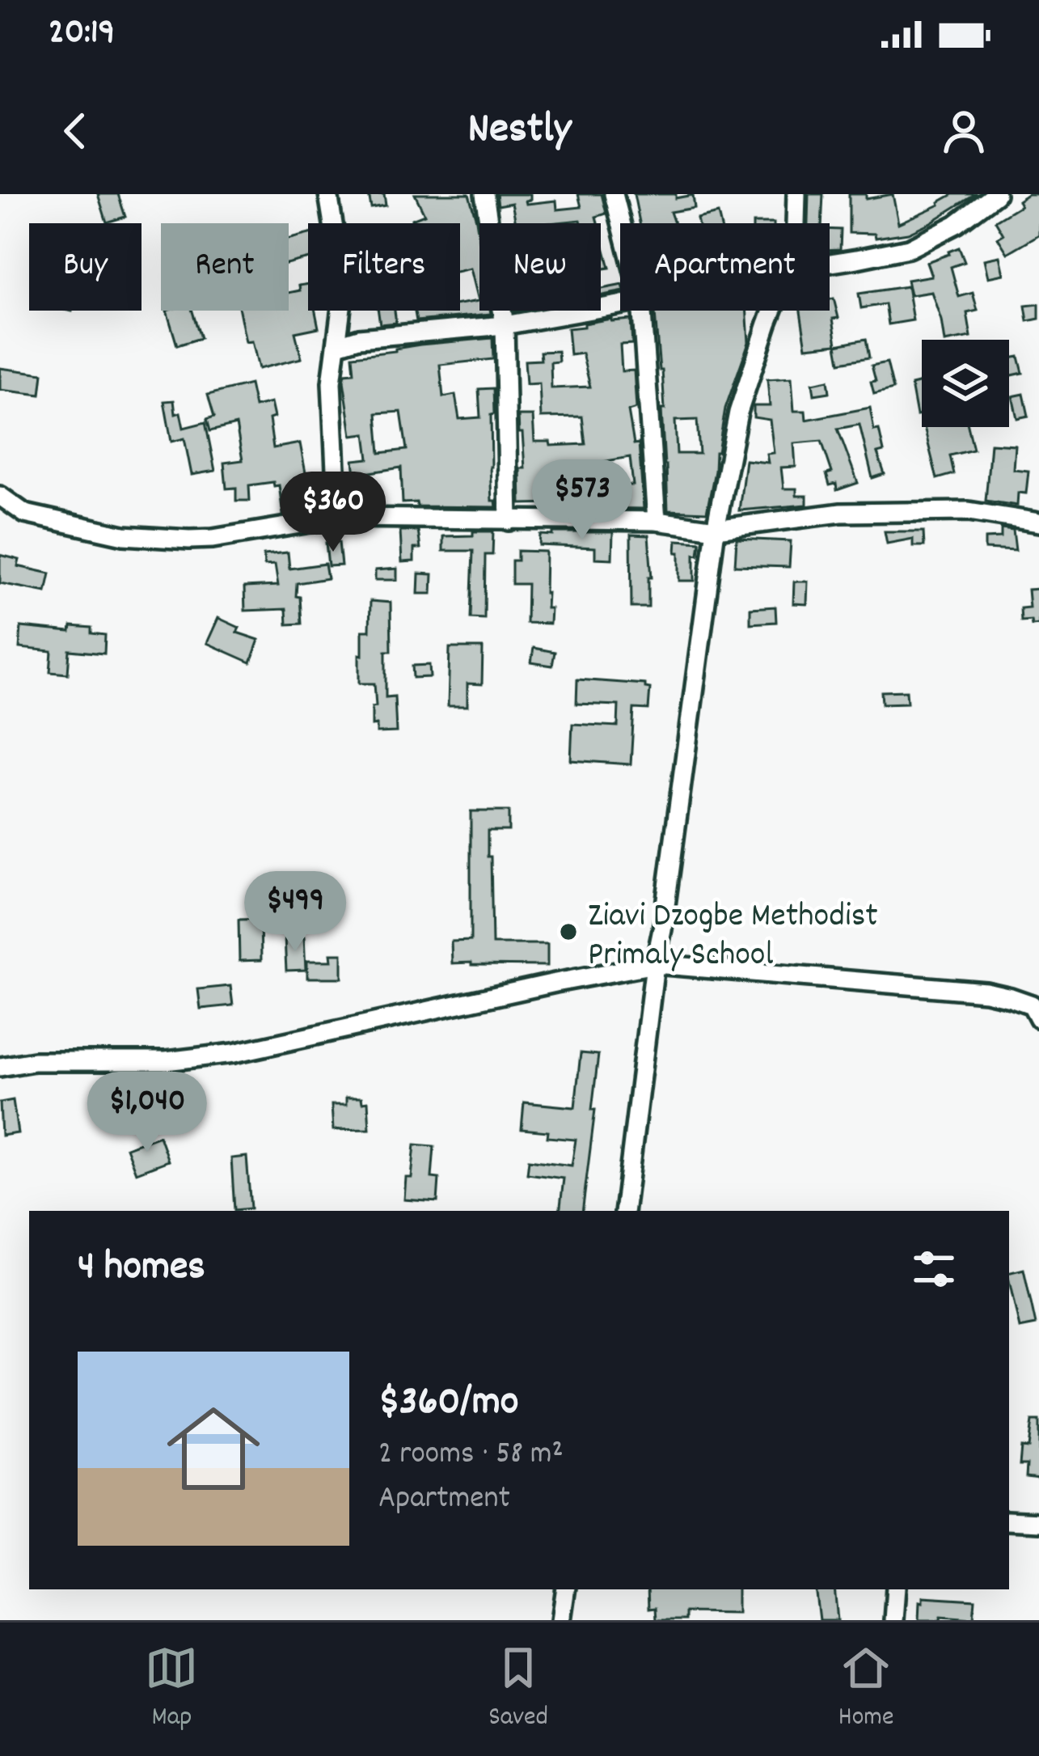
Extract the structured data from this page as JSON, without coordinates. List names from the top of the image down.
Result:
{
  "places": ["Ziavi Dzogbe Methodist Primaly School"],
  "page": {
    "status": "20:19",
    "header": "Nestly",
    "chip": [
      "Buy",
      "Rent",
      "Filters",
      "New",
      "Apartment"
    ],
    "price": [
      "$573",
      "$360",
      "$499",
      "$1,040"
    ],
    "heading": "4 homes",
    "list": [
      {
        "name": "$360/mo",
        "note": "2 rooms · 58 m² · Apartment"
      }
    ],
    "tabs": ["Map", "Saved", "Home"]
  }
}
